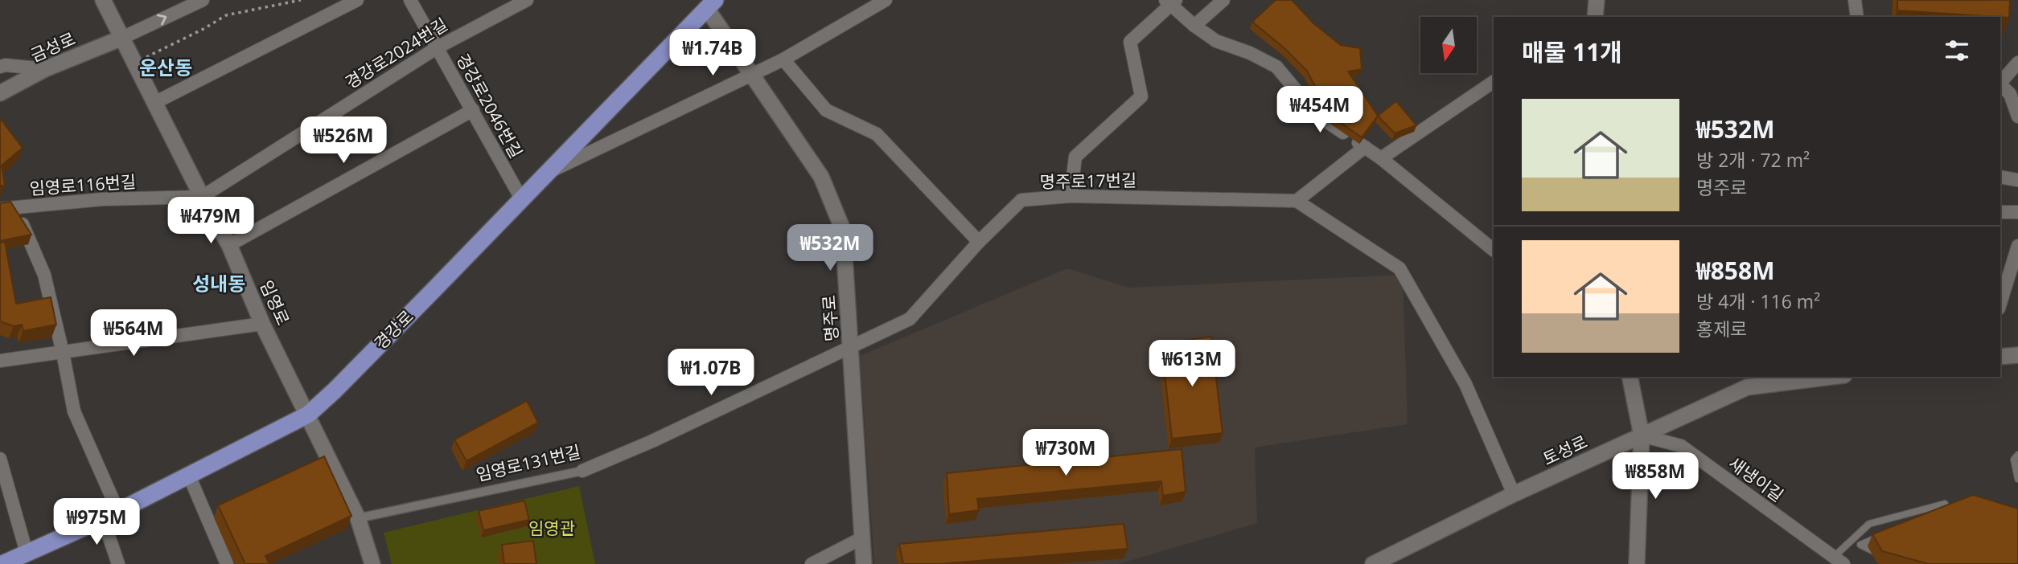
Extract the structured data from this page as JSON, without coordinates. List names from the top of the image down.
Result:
{
  "streets": {
    "main road": ["경강로"],
    "street": [
      "금성로",
      "경강로2024번길",
      "경강로2046번길",
      "명주로17번길",
      "임영로116번길",
      "임영로",
      "명주로",
      "토성로",
      "임영로131번길",
      "새냉이길"
    ]
  },
  "crossings": [
    ["금성로", "임영로"],
    ["경강로2024번길", "경강로2046번길"],
    ["경강로2024번길", "임영로116번길"],
    ["경강로2024번길", "임영로"],
    ["경강로2046번길", "경강로"],
    ["명주로17번길", "명주로"],
    ["명주로17번길", "임영로131번길"],
    ["임영로116번길", "임영로"],
    ["임영로", "경강로"],
    ["임영로", "임영로131번길"],
    ["명주로", "경강로"],
    ["명주로", "임영로131번길"],
    ["토성로", "새냉이길"]
  ],
  "districts": ["운산동", "성내동"],
  "parks": ["임영관"],
  "north": "bottom",
  "page": {
    "heading": "매물 11개",
    "price": [
      "₩1.74B",
      "₩454M",
      "₩526M",
      "₩479M",
      "₩532M",
      "₩564M",
      "₩613M",
      "₩1.07B",
      "₩730M",
      "₩858M",
      "₩975M"
    ],
    "list": [
      {
        "name": "₩532M",
        "note": "방 2개 · 72 m² · 명주로"
      },
      {
        "name": "₩858M",
        "note": "방 4개 · 116 m² · 홍제로"
      }
    ]
  }
}
